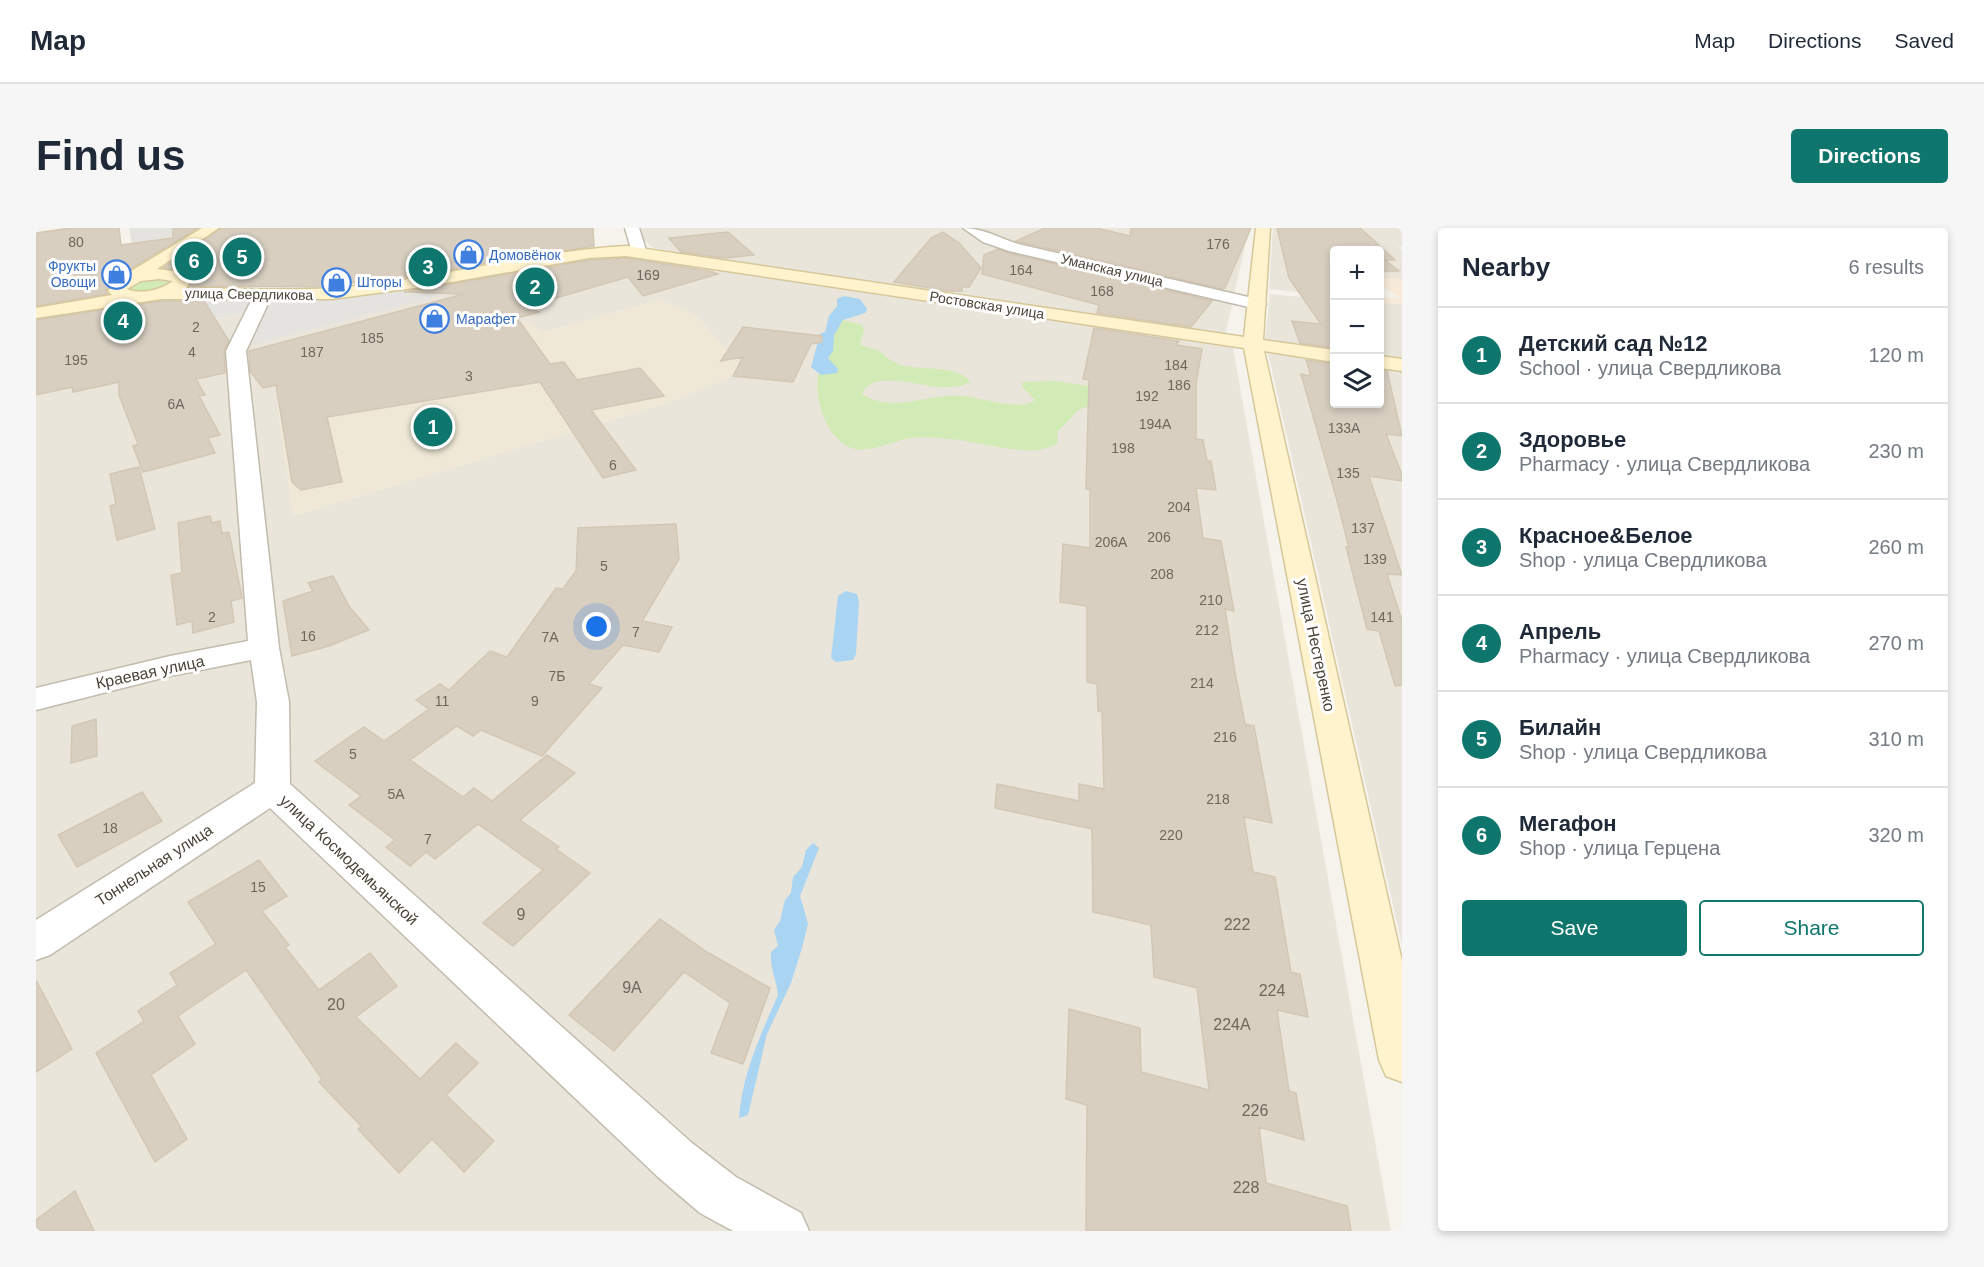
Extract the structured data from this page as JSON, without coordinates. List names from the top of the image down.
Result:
{
  "streets": {
    "street": [
      "Уманская улица",
      "улица Свердликова",
      "Ростовская улица",
      "улица Нестеренко",
      "Краевая улица",
      "улица Космодемьянской",
      "Тоннельная улица"
    ]
  },
  "crossings": [
    ["Уманская улица", "улица Нестеренко"],
    ["улица Свердликова", "Ростовская улица"],
    ["улица Свердликова", "улица Космодемьянской"],
    ["Ростовская улица", "улица Нестеренко"],
    ["Краевая улица", "улица Космодемьянской"],
    ["улица Космодемьянской", "Тоннельная улица"]
  ],
  "places": {
    "shop": [
      "Домовёнок",
      "Фрукты Овощи",
      "Шторы",
      "Марафет"
    ]
  },
  "house_numbers": [
    "80",
    "176",
    "164",
    "169",
    "168",
    "2",
    "185",
    "4",
    "187",
    "195",
    "184",
    "3",
    "186",
    "192",
    "6А",
    "194А",
    "133А",
    "198",
    "6",
    "135",
    "204",
    "137",
    "206",
    "206А",
    "139",
    "5",
    "208",
    "210",
    "2",
    "141",
    "212",
    "7",
    "16",
    "7А",
    "7Б",
    "214",
    "11",
    "9",
    "216",
    "5",
    "5А",
    "218",
    "18",
    "220",
    "7",
    "15",
    "9",
    "222",
    "9А",
    "224",
    "20",
    "224А",
    "226",
    "228"
  ],
  "page": {
    "header": "Map",
    "nav": ["Map", "Directions", "Saved"],
    "buttons": [
      "Directions",
      ["Save", "Share"]
    ],
    "title": "Find us",
    "heading": ["Nearby", "6 results"],
    "pins": [
      "5",
      "6",
      "3",
      "2",
      "4",
      "1"
    ],
    "map_buttons": ["+", "−"],
    "list": [
      {
        "mark": "1",
        "name": "Детский сад №12",
        "note": "School · улица Свердликова",
        "value": "120 m"
      },
      {
        "mark": "2",
        "name": "Здоровье",
        "note": "Pharmacy · улица Свердликова",
        "value": "230 m"
      },
      {
        "mark": "3",
        "name": "Красное&Белое",
        "note": "Shop · улица Свердликова",
        "value": "260 m"
      },
      {
        "mark": "4",
        "name": "Апрель",
        "note": "Pharmacy · улица Свердликова",
        "value": "270 m"
      },
      {
        "mark": "5",
        "name": "Билайн",
        "note": "Shop · улица Свердликова",
        "value": "310 m"
      },
      {
        "mark": "6",
        "name": "Мегафон",
        "note": "Shop · улица Герцена",
        "value": "320 m"
      }
    ]
  }
}
